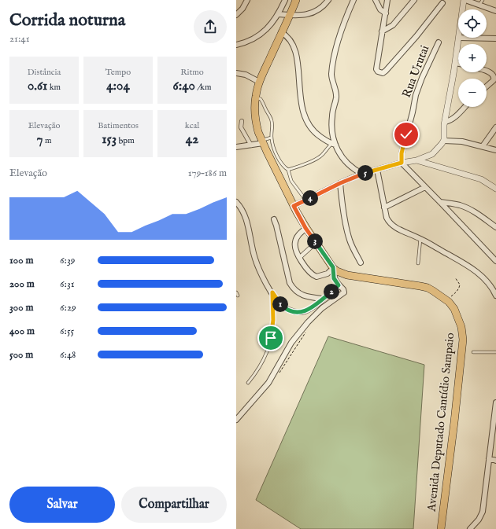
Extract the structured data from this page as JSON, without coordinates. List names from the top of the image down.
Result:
{
  "streets": {
    "main road": ["Avenida Deputado Cantídio Sampaio"],
    "street": ["Rua Urutai"]
  },
  "page": {
    "heading": ["Corrida noturna", "21:41"],
    "map_buttons": ["+", "−"],
    "stats": [
      ["Distância", "0.61 km"],
      ["Tempo", "4:04"],
      ["Ritmo", "6:40 /km"],
      ["Elevação", "7 m"],
      ["Batimentos", "153 bpm"],
      ["kcal", "42"]
    ],
    "chart": ["Elevação", "179–186 m"],
    "pins": [
      "5",
      "4",
      "3",
      "2",
      "1"
    ],
    "list": [
      {
        "name": "100 m",
        "note": "6:39"
      },
      {
        "name": "200 m",
        "note": "6:31"
      },
      {
        "name": "300 m",
        "note": "6:29"
      },
      {
        "name": "400 m",
        "note": "6:55"
      },
      {
        "name": "500 m",
        "note": "6:48"
      }
    ],
    "buttons": ["Salvar", "Compartilhar"]
  }
}
